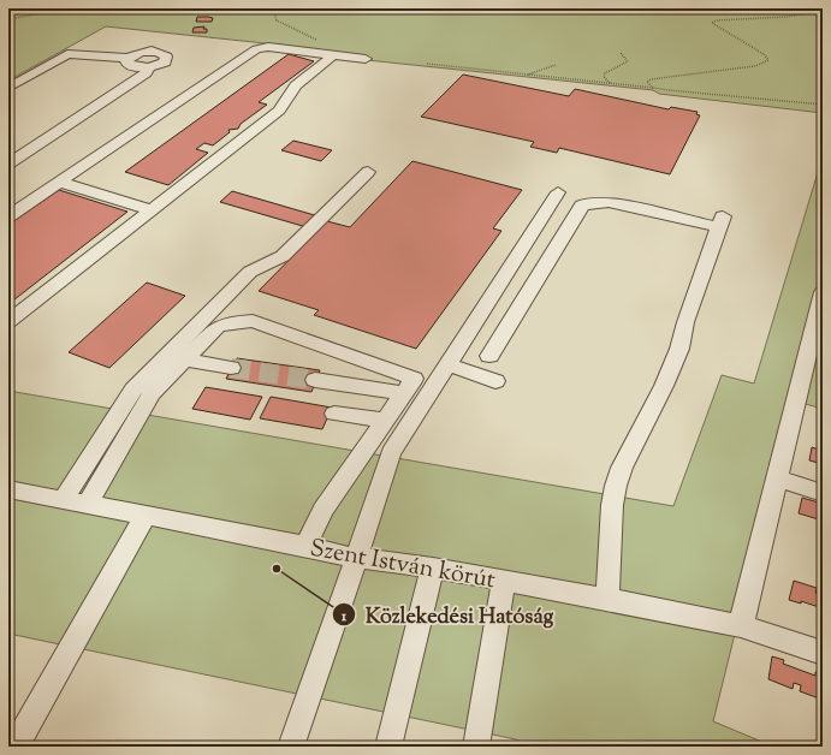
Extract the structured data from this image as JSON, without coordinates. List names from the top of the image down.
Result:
{
  "streets": {
    "street": ["Szent István körút"]
  },
  "places": ["Közlekedési Hatóság"]
}
